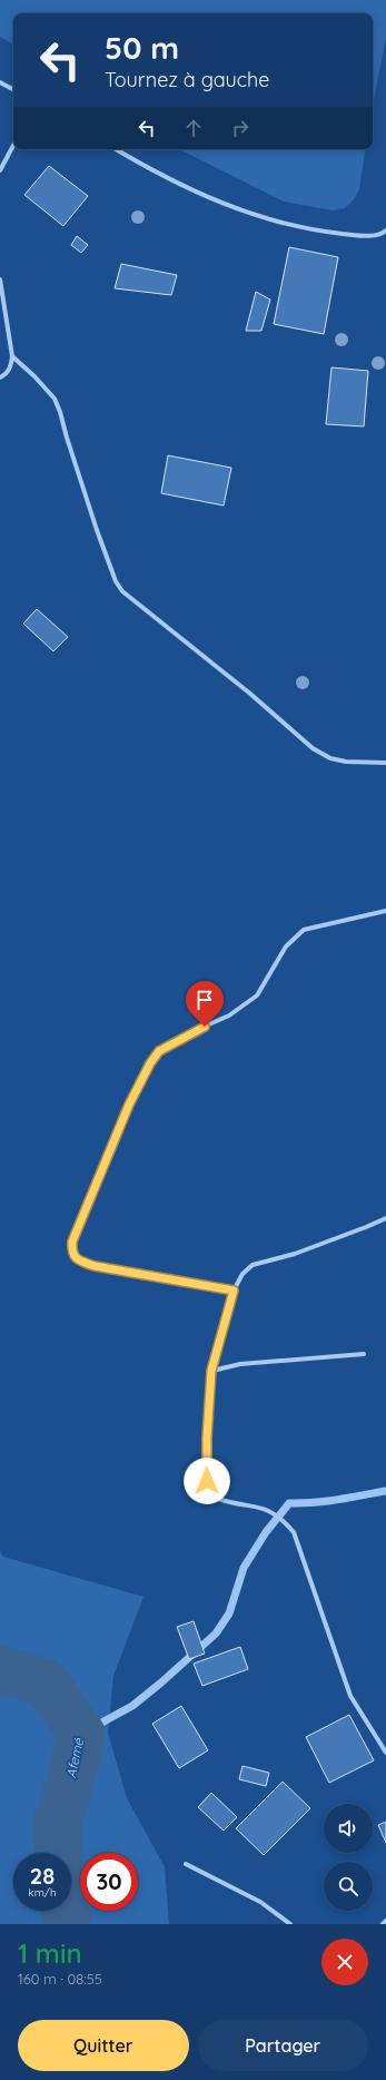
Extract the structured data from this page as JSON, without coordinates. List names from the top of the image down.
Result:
{
  "water": ["Afemé"],
  "page": {
    "turn": ["50 m", "Tournez à gauche"],
    "speed": "28 km/h",
    "limit": "30",
    "heading": ["1 min", "160 m · 08:55"],
    "buttons": ["Quitter", "Partager"]
  }
}
